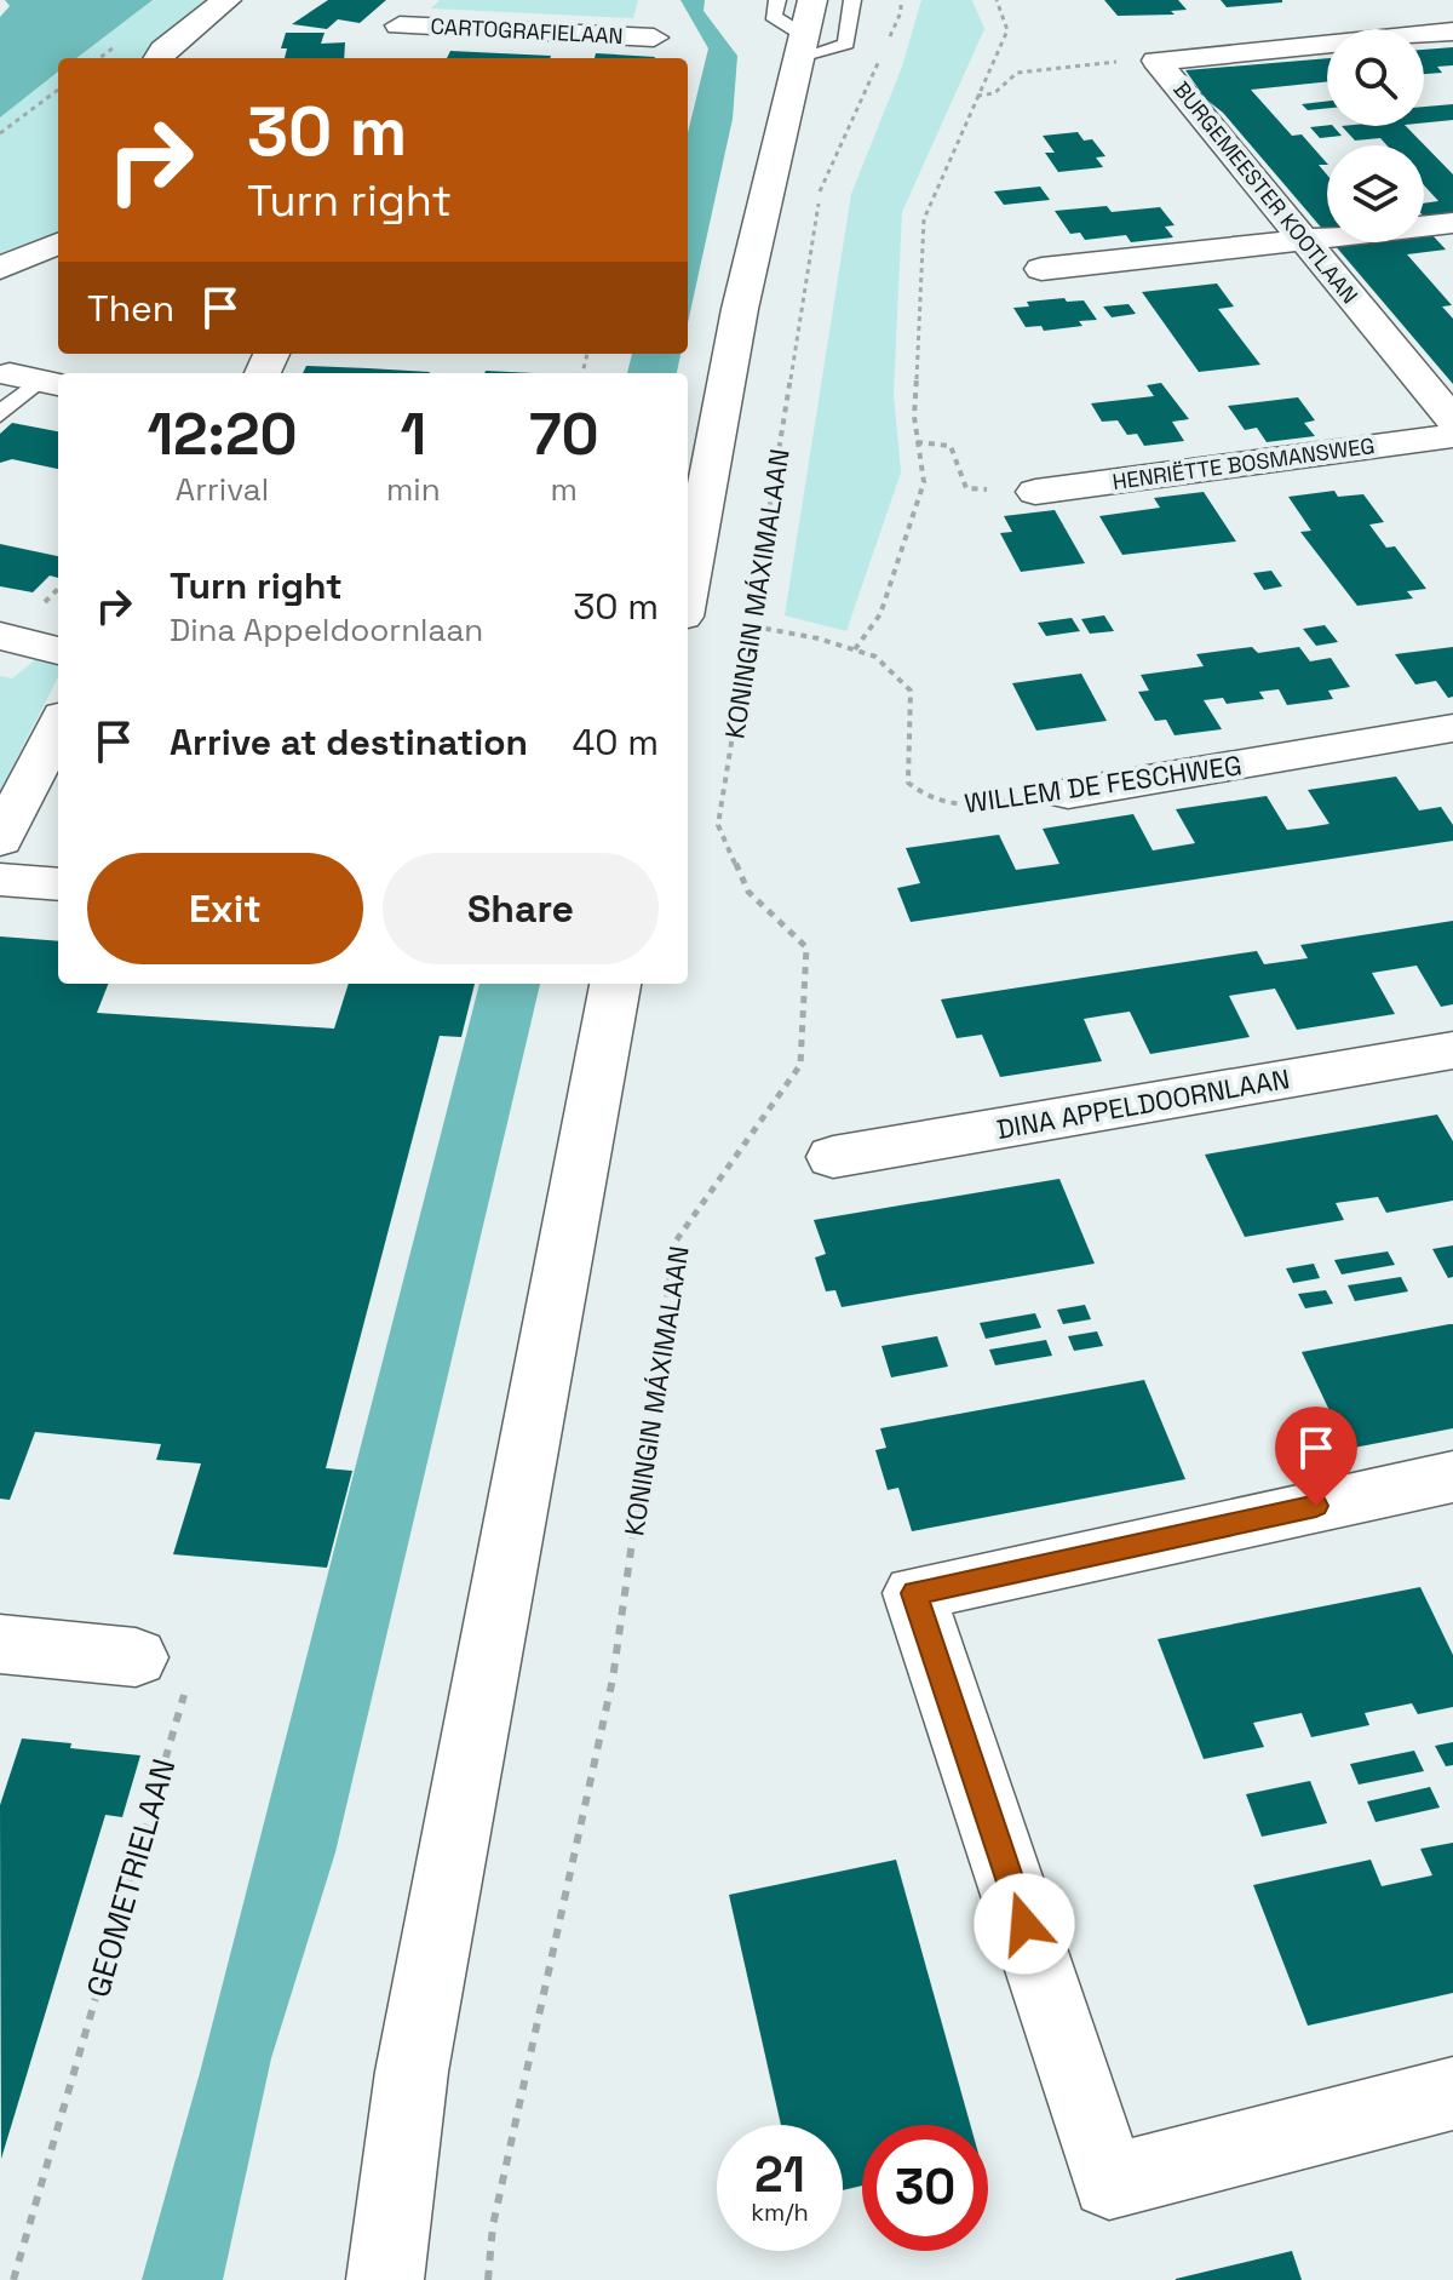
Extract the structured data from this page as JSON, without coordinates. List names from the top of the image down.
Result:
{
  "streets": {
    "street": [
      "CARTOGRAFIELAAN",
      "BURGEMEESTER KOOTLAAN",
      "HENRIËTTE BOSMANSWEG",
      "WILLEM DE FESCHWEG",
      "DINA APPELDOORNLAAN"
    ],
    "path": ["KONINGIN MÁXIMALAAN", "GEOMETRIELAAN"]
  },
  "crossings": [
    ["KONINGIN MÁXIMALAAN", "WILLEM DE FESCHWEG"]
  ],
  "page": {
    "turn": ["30 m", "Turn right"],
    "then": "Then",
    "eta": [
      "12:20",
      "Arrival",
      "1",
      "min",
      "70",
      "m"
    ],
    "list": [
      {
        "name": "Turn right",
        "note": "Dina Appeldoornlaan",
        "value": "30 m"
      },
      {
        "name": "Arrive at destination",
        "value": "40 m"
      }
    ],
    "buttons": ["Exit", "Share"],
    "speed": "21 km/h",
    "limit": "30"
  }
}
